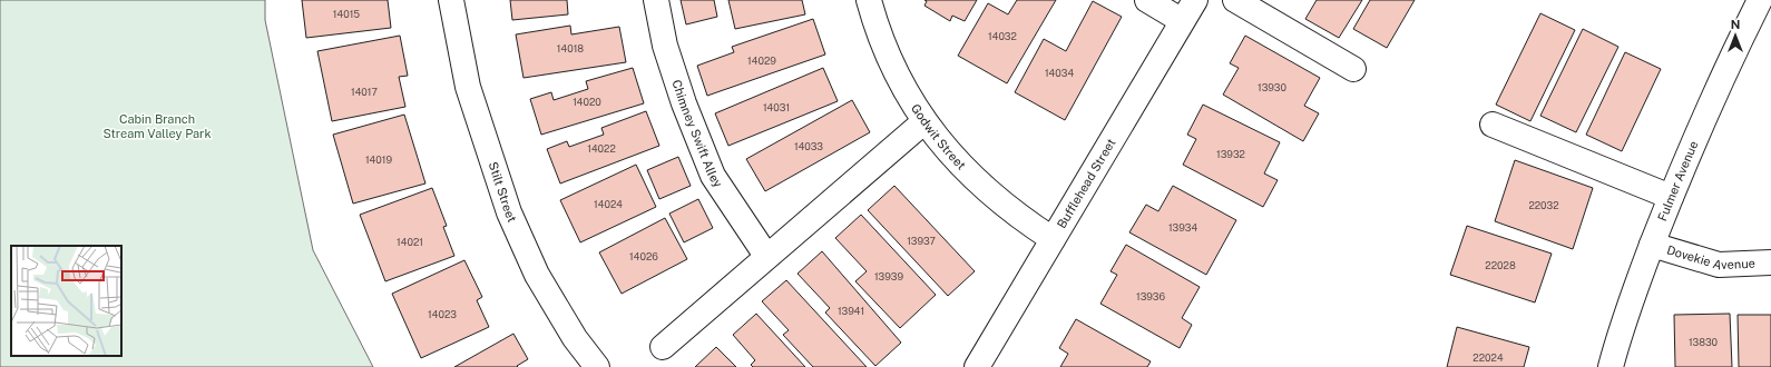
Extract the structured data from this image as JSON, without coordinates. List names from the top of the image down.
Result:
{
  "streets": {
    "street": [
      "Chimney Swift Alley",
      "Godwit Street",
      "Fulmer Avenue",
      "Bufflehead Street",
      "Stilt Street",
      "Dovekie Avenue"
    ]
  },
  "crossings": [
    ["Godwit Street", "Bufflehead Street"],
    ["Fulmer Avenue", "Dovekie Avenue"]
  ],
  "parks": ["Cabin Branch Stream Valley Park"],
  "house_numbers": [
    "14015",
    "14032",
    "14018",
    "14029",
    "14034",
    "13930",
    "14017",
    "14020",
    "14031",
    "14033",
    "14022",
    "13932",
    "14019",
    "14024",
    "22032",
    "13934",
    "13937",
    "14021",
    "14026",
    "22028",
    "13939",
    "13936",
    "13941",
    "14023",
    "13830",
    "22024"
  ],
  "north": "top"
}
